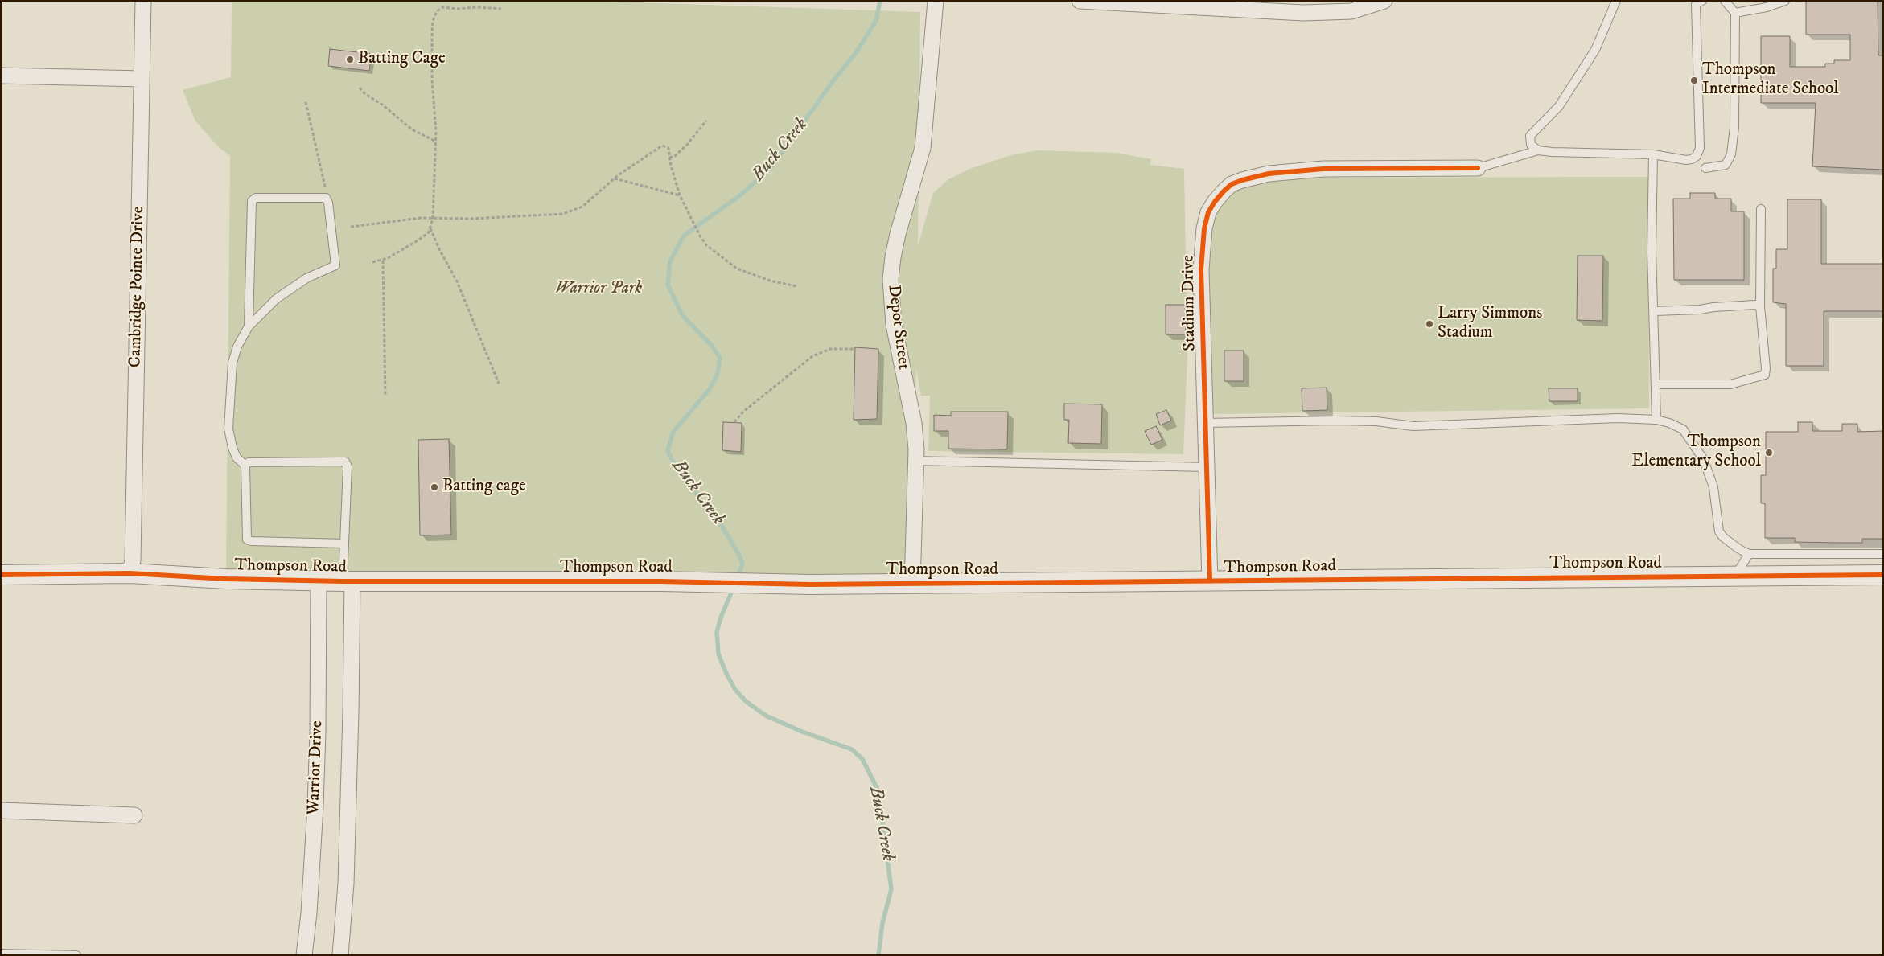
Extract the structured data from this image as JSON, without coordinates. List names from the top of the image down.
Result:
{
  "streets": {
    "street": [
      "Cambridge Pointe Drive",
      "Stadium Drive",
      "Depot Street",
      "Thompson Road",
      "Warrior Drive"
    ]
  },
  "crossings": [
    ["Cambridge Pointe Drive", "Thompson Road"],
    ["Stadium Drive", "Thompson Road"],
    ["Depot Street", "Thompson Road"],
    ["Thompson Road", "Warrior Drive"]
  ],
  "water": ["Buck Creek"],
  "parks": ["Warrior Park"],
  "places": [
    "Batting Cage",
    "Thompson Intermediate School",
    "Larry Simmons Stadium",
    "Thompson Elementary School",
    "Batting cage"
  ]
}
